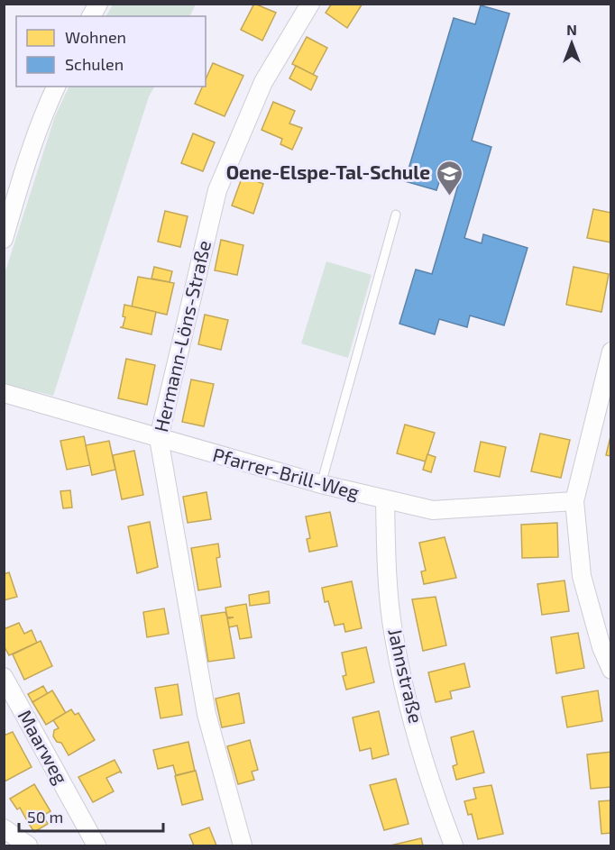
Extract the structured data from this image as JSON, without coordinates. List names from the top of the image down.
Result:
{
  "streets": {
    "street": [
      "Hermann-Löns-Straße",
      "Pfarrer-Brill-Weg",
      "Jahnstraße",
      "Maarweg"
    ]
  },
  "crossings": [
    ["Hermann-Löns-Straße", "Pfarrer-Brill-Weg"],
    ["Pfarrer-Brill-Weg", "Jahnstraße"]
  ],
  "places": {
    "school or university": ["Oene-Elspe-Tal-Schule"]
  },
  "legend": ["Wohnen", "Schulen"],
  "scale_bar": "50 m",
  "north": "top"
}
